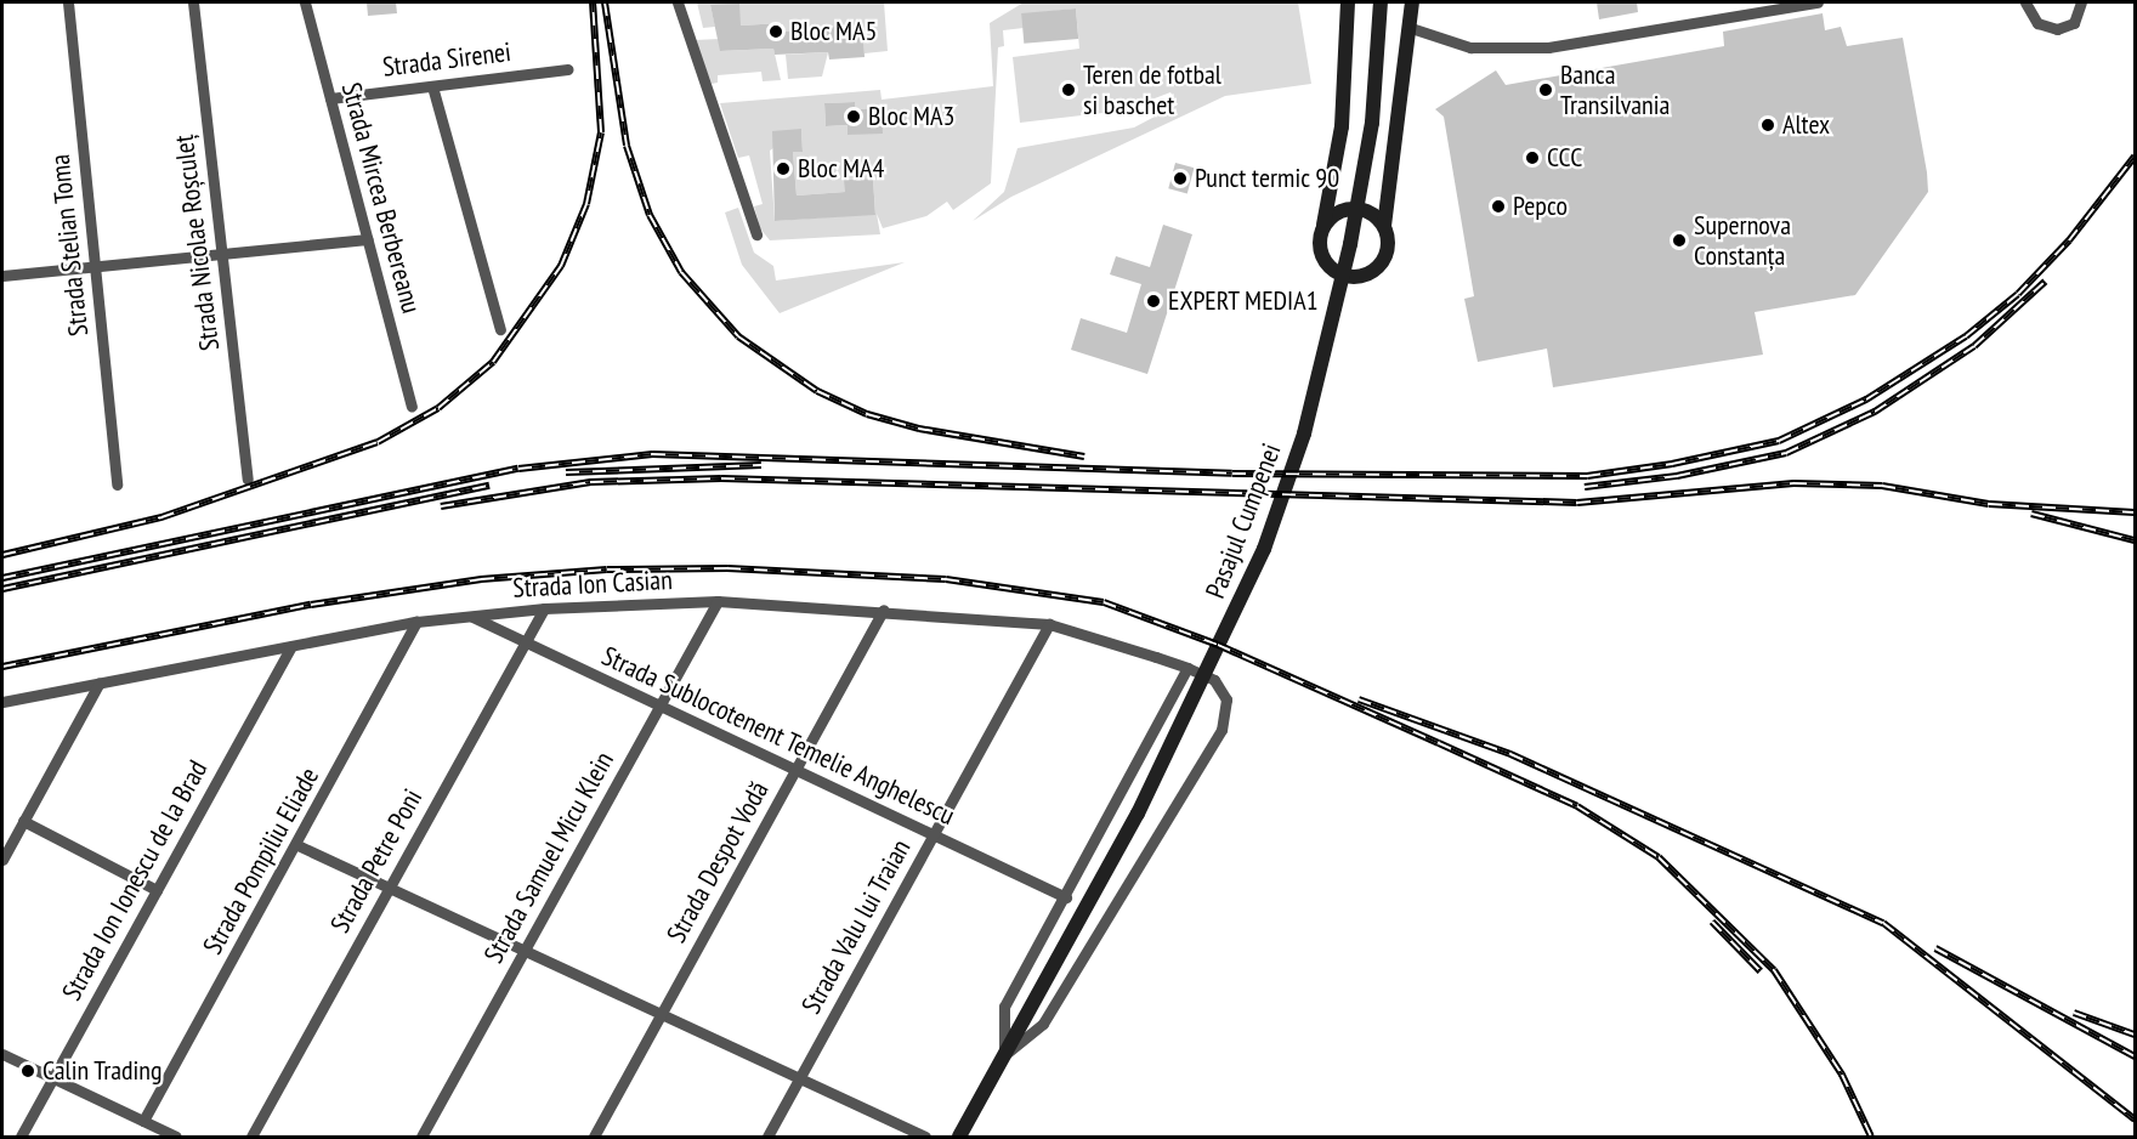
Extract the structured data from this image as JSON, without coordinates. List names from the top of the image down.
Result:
{
  "streets": {
    "main road": ["Pasajul Cumpenei"],
    "street": [
      "Strada Sirenei",
      "Strada Mircea Berbereanu",
      "Strada Nicolae Roșculeț",
      "Strada Stelian Toma",
      "Strada Ion Casian",
      "Strada Sublocotenent Temelie Anghelescu",
      "Strada Samuel Micu Klein",
      "Strada Pompiliu Eliade",
      "Strada Petre Poni",
      "Strada Despot Vodă",
      "Strada Ion Ionescu de la Brad",
      "Strada Valu lui Traian"
    ]
  },
  "crossings": [
    ["Strada Sirenei", "Strada Mircea Berbereanu"],
    ["Pasajul Cumpenei", "Strada Ion Casian"],
    ["Strada Ion Casian", "Strada Sublocotenent Temelie Anghelescu"],
    ["Strada Ion Casian", "Strada Samuel Micu Klein"],
    ["Strada Ion Casian", "Strada Pompiliu Eliade"],
    ["Strada Ion Casian", "Strada Petre Poni"],
    ["Strada Ion Casian", "Strada Despot Vodă"],
    ["Strada Ion Casian", "Strada Ion Ionescu de la Brad"],
    ["Strada Ion Casian", "Strada Valu lui Traian"],
    ["Strada Sublocotenent Temelie Anghelescu", "Strada Samuel Micu Klein"],
    ["Strada Sublocotenent Temelie Anghelescu", "Strada Petre Poni"],
    ["Strada Sublocotenent Temelie Anghelescu", "Strada Despot Vodă"],
    ["Strada Sublocotenent Temelie Anghelescu", "Strada Valu lui Traian"]
  ],
  "places": [
    "Bloc MA5",
    "Teren de fotbal si baschet",
    "Banca Transilvania",
    "Bloc MA3",
    "Altex",
    "CCC",
    "Bloc MA4",
    "Punct termic 90",
    "Pepco",
    "Supernova Constanța",
    "EXPERT MEDIA1",
    "Calin Trading"
  ]
}
